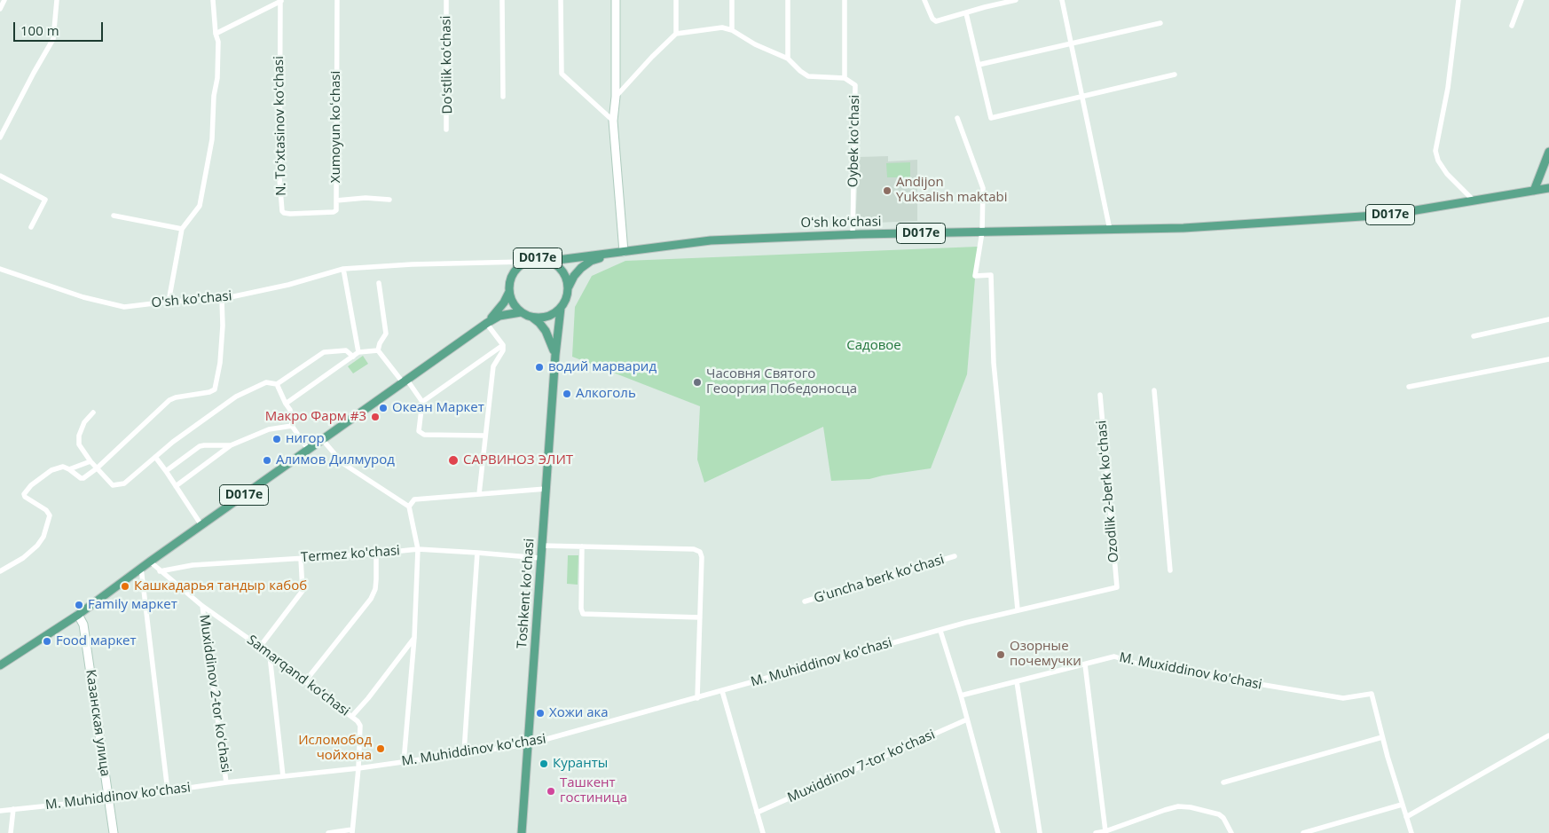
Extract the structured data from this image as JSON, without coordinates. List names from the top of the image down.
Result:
{
  "streets": {
    "main road": ["D017e", "Oʻsh koʻchasi", "Toshkent ko'chasi"],
    "street": [
      "Doʻstlik koʻchasi",
      "N. Toʻxtasinov koʻchasi",
      "Xumoyun koʻchasi",
      "Oybek ko'chasi",
      "O'sh ko'chasi",
      "Ozodlik 2-berk koʻchasi",
      "Termez ko'chasi",
      "Gʻuncha berk koʻchasi",
      "M. Muhiddinov ko'chasi",
      "M. Muxiddinov ko'chasi",
      "Samarqand ko‘chasi",
      "Muxiddinov 2-tor koʻchasi",
      "Казанская улица",
      "Muxiddinov 7-tor koʻchasi"
    ]
  },
  "crossings": [
    ["N. Toʻxtasinov koʻchasi", "Xumoyun koʻchasi"],
    ["Oybek ko'chasi", "Oʻsh koʻchasi"],
    ["D017e", "Oʻsh koʻchasi"],
    ["D017e", "O'sh ko'chasi"],
    ["D017e", "Toshkent ko'chasi"],
    ["D017e", "Samarqand ko‘chasi"],
    ["D017e", "Казанская улица"],
    ["O'sh ko'chasi", "Toshkent ko'chasi"],
    ["Ozodlik 2-berk koʻchasi", "M. Muhiddinov ko'chasi"],
    ["Termez ko'chasi", "Toshkent ko'chasi"],
    ["Termez ko'chasi", "Samarqand ko‘chasi"],
    ["Toshkent ko'chasi", "M. Muhiddinov ko'chasi"],
    ["M. Muhiddinov ko'chasi", "Samarqand ko‘chasi"],
    ["M. Muhiddinov ko'chasi", "Muxiddinov 2-tor koʻchasi"],
    ["M. Muhiddinov ko'chasi", "Казанская улица"],
    ["Samarqand ko‘chasi", "Muxiddinov 2-tor koʻchasi"]
  ],
  "parks": ["Садовое"],
  "places": [
    "Andijon Yuksalish maktabi",
    "водий марварид",
    "Часовня Святого Геооргия Победоносца",
    "Алкоголь",
    "Океан Маркет",
    "Макро Фарм #3",
    "нигор",
    "Алимов Дилмурод",
    "САРВИНОЗ ЭЛИТ",
    "Кашкадарья тандыр кабоб",
    "Family маркет",
    "Food маркет",
    "Озорные почемучки",
    "Хожи ака",
    "Исломобод чойхона",
    "Куранты",
    "Ташкент гостиница"
  ],
  "scale_bar": "100 m"
}
